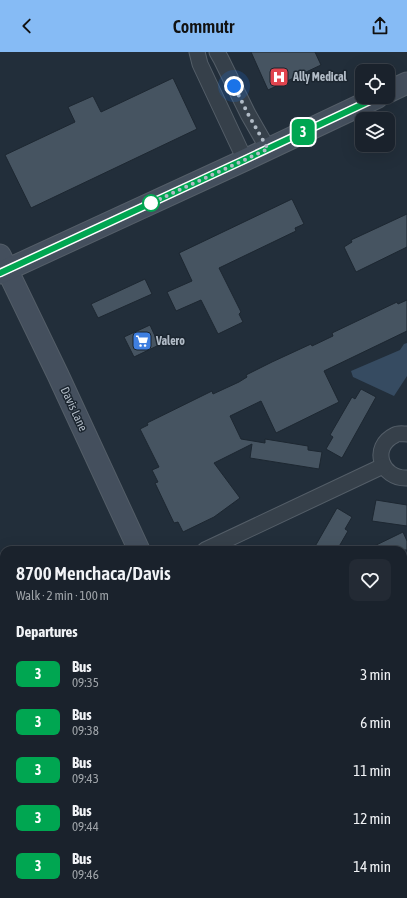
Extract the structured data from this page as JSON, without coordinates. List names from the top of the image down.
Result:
{
  "streets": {
    "main road": ["Davis Lane"]
  },
  "places": {
    "hospital": ["Ally Medical"],
    "supermarket": ["Valero"]
  },
  "lines": ["bus line 3"],
  "page": {
    "header": "Commutr",
    "on_map": "3",
    "heading": [
      ["8700 Menchaca/Davis", "Walk · 2 min · 100 m"],
      "Departures"
    ],
    "list": [
      {
        "mark": "3",
        "name": "Bus",
        "note": "09:35",
        "value": "3 min"
      },
      {
        "mark": "3",
        "name": "Bus",
        "note": "09:38",
        "value": "6 min"
      },
      {
        "mark": "3",
        "name": "Bus",
        "note": "09:43",
        "value": "11 min"
      },
      {
        "mark": "3",
        "name": "Bus",
        "note": "09:44",
        "value": "12 min"
      },
      {
        "mark": "3",
        "name": "Bus",
        "note": "09:46",
        "value": "14 min"
      }
    ]
  }
}
